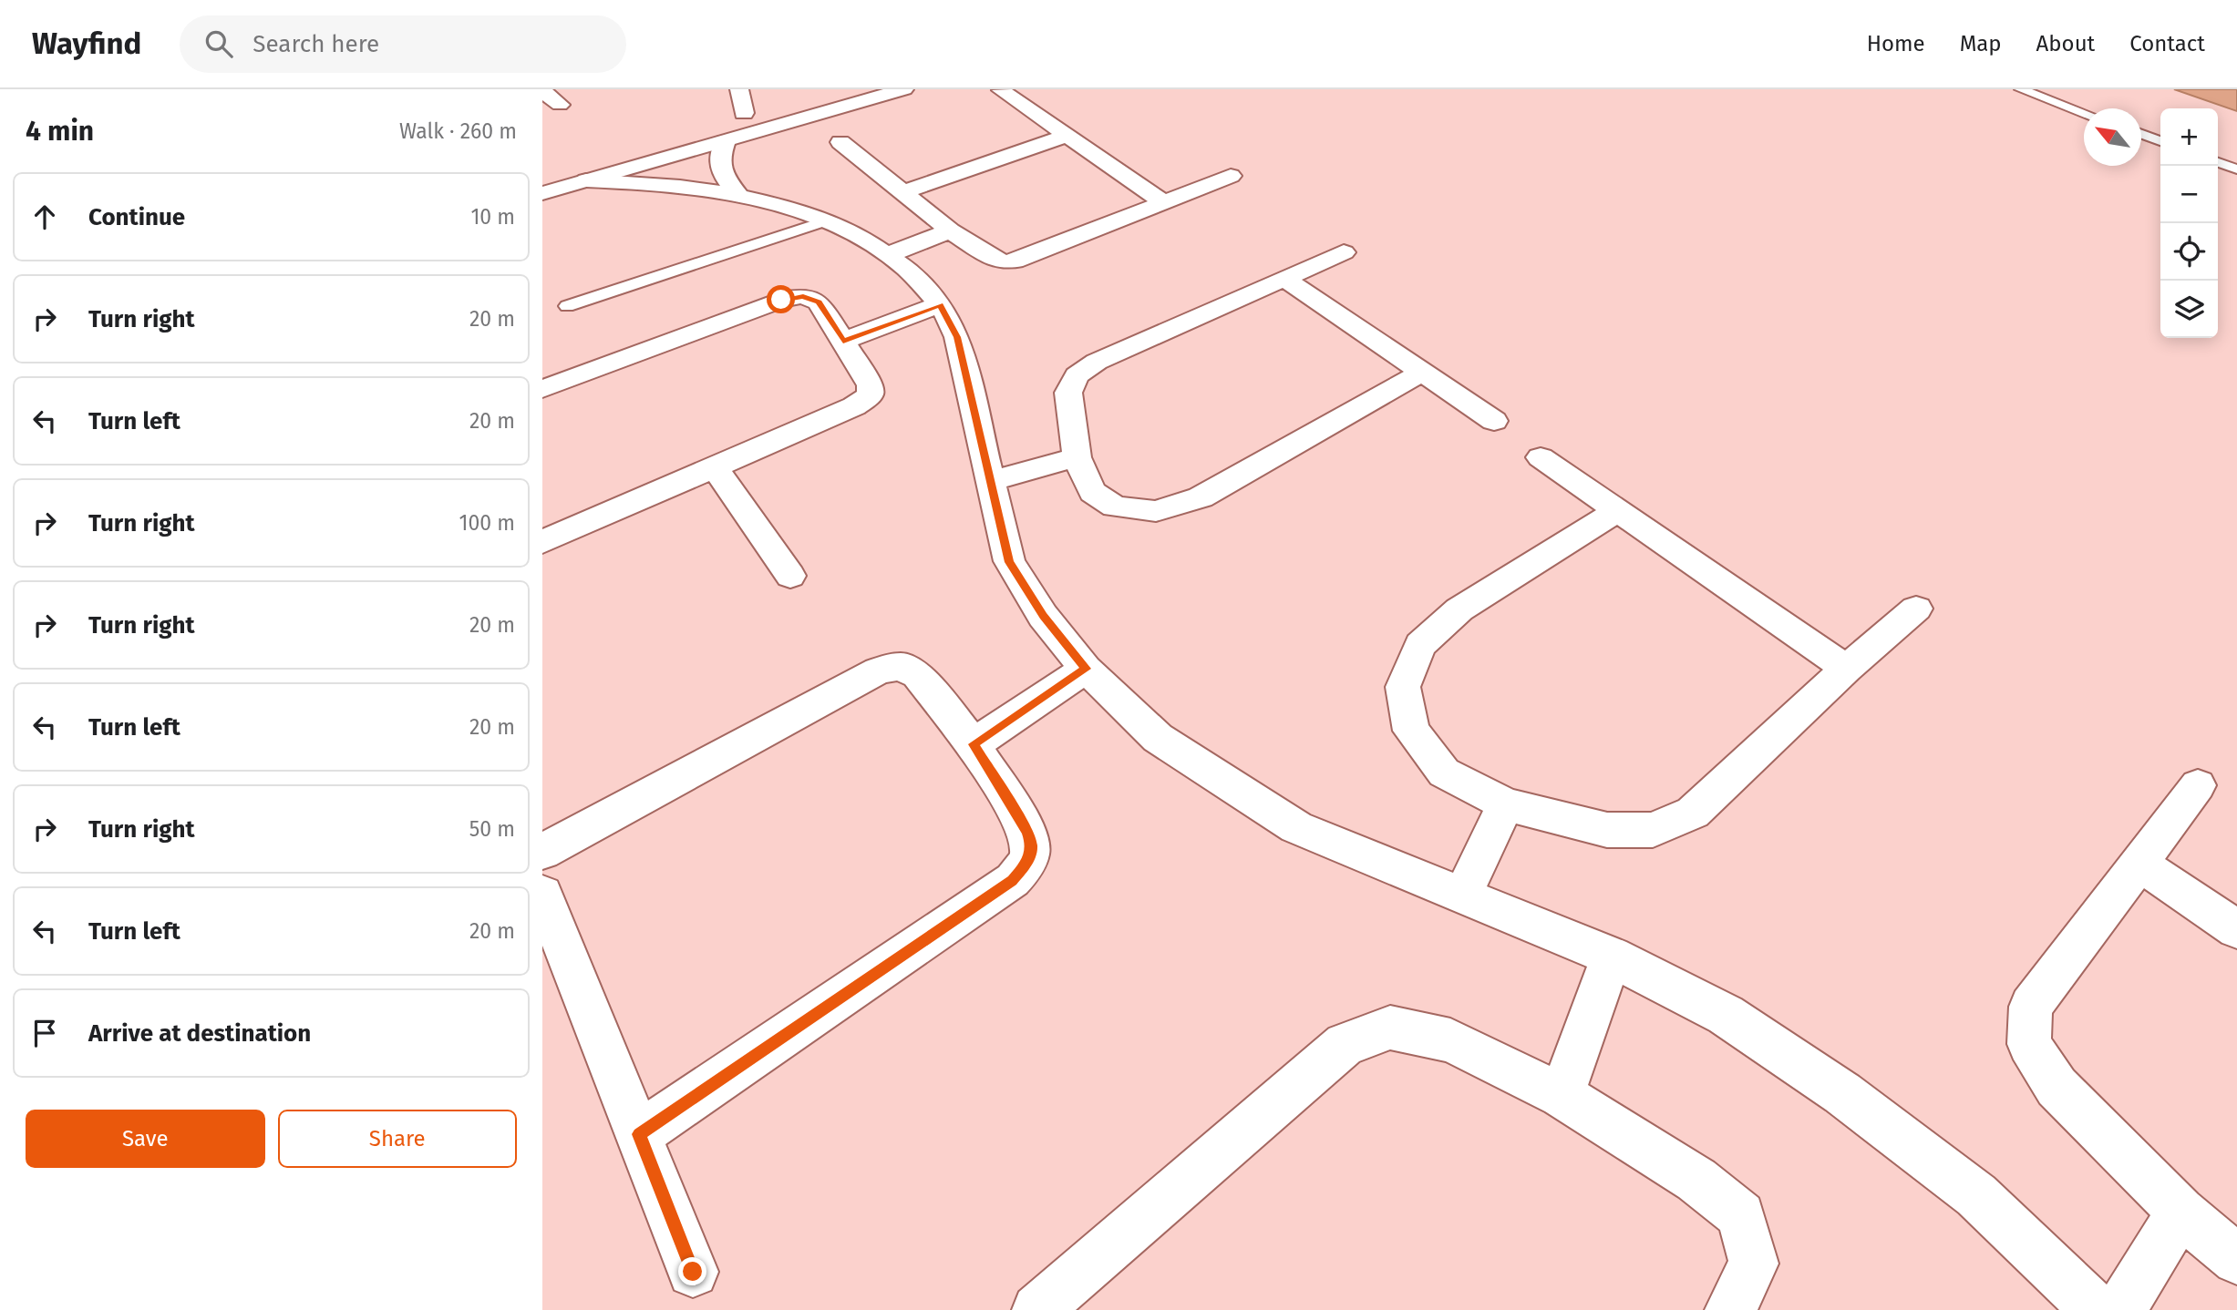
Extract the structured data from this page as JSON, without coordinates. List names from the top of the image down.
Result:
{
  "north": "top left",
  "page": {
    "header": "Wayfind",
    "search": "Search here",
    "nav": [
      "Home",
      "Map",
      "About",
      "Contact"
    ],
    "heading": ["4 min", "Walk · 260 m"],
    "map_buttons": ["+", "−"],
    "list": [
      ["Continue", "10 m"],
      ["Turn right", "20 m"],
      ["Turn left", "20 m"],
      ["Turn right", "100 m"],
      ["Turn right", "20 m"],
      ["Turn left", "20 m"],
      ["Turn right", "50 m"],
      ["Turn left", "20 m"],
      "Arrive at destination"
    ],
    "buttons": ["Save", "Share"]
  }
}
